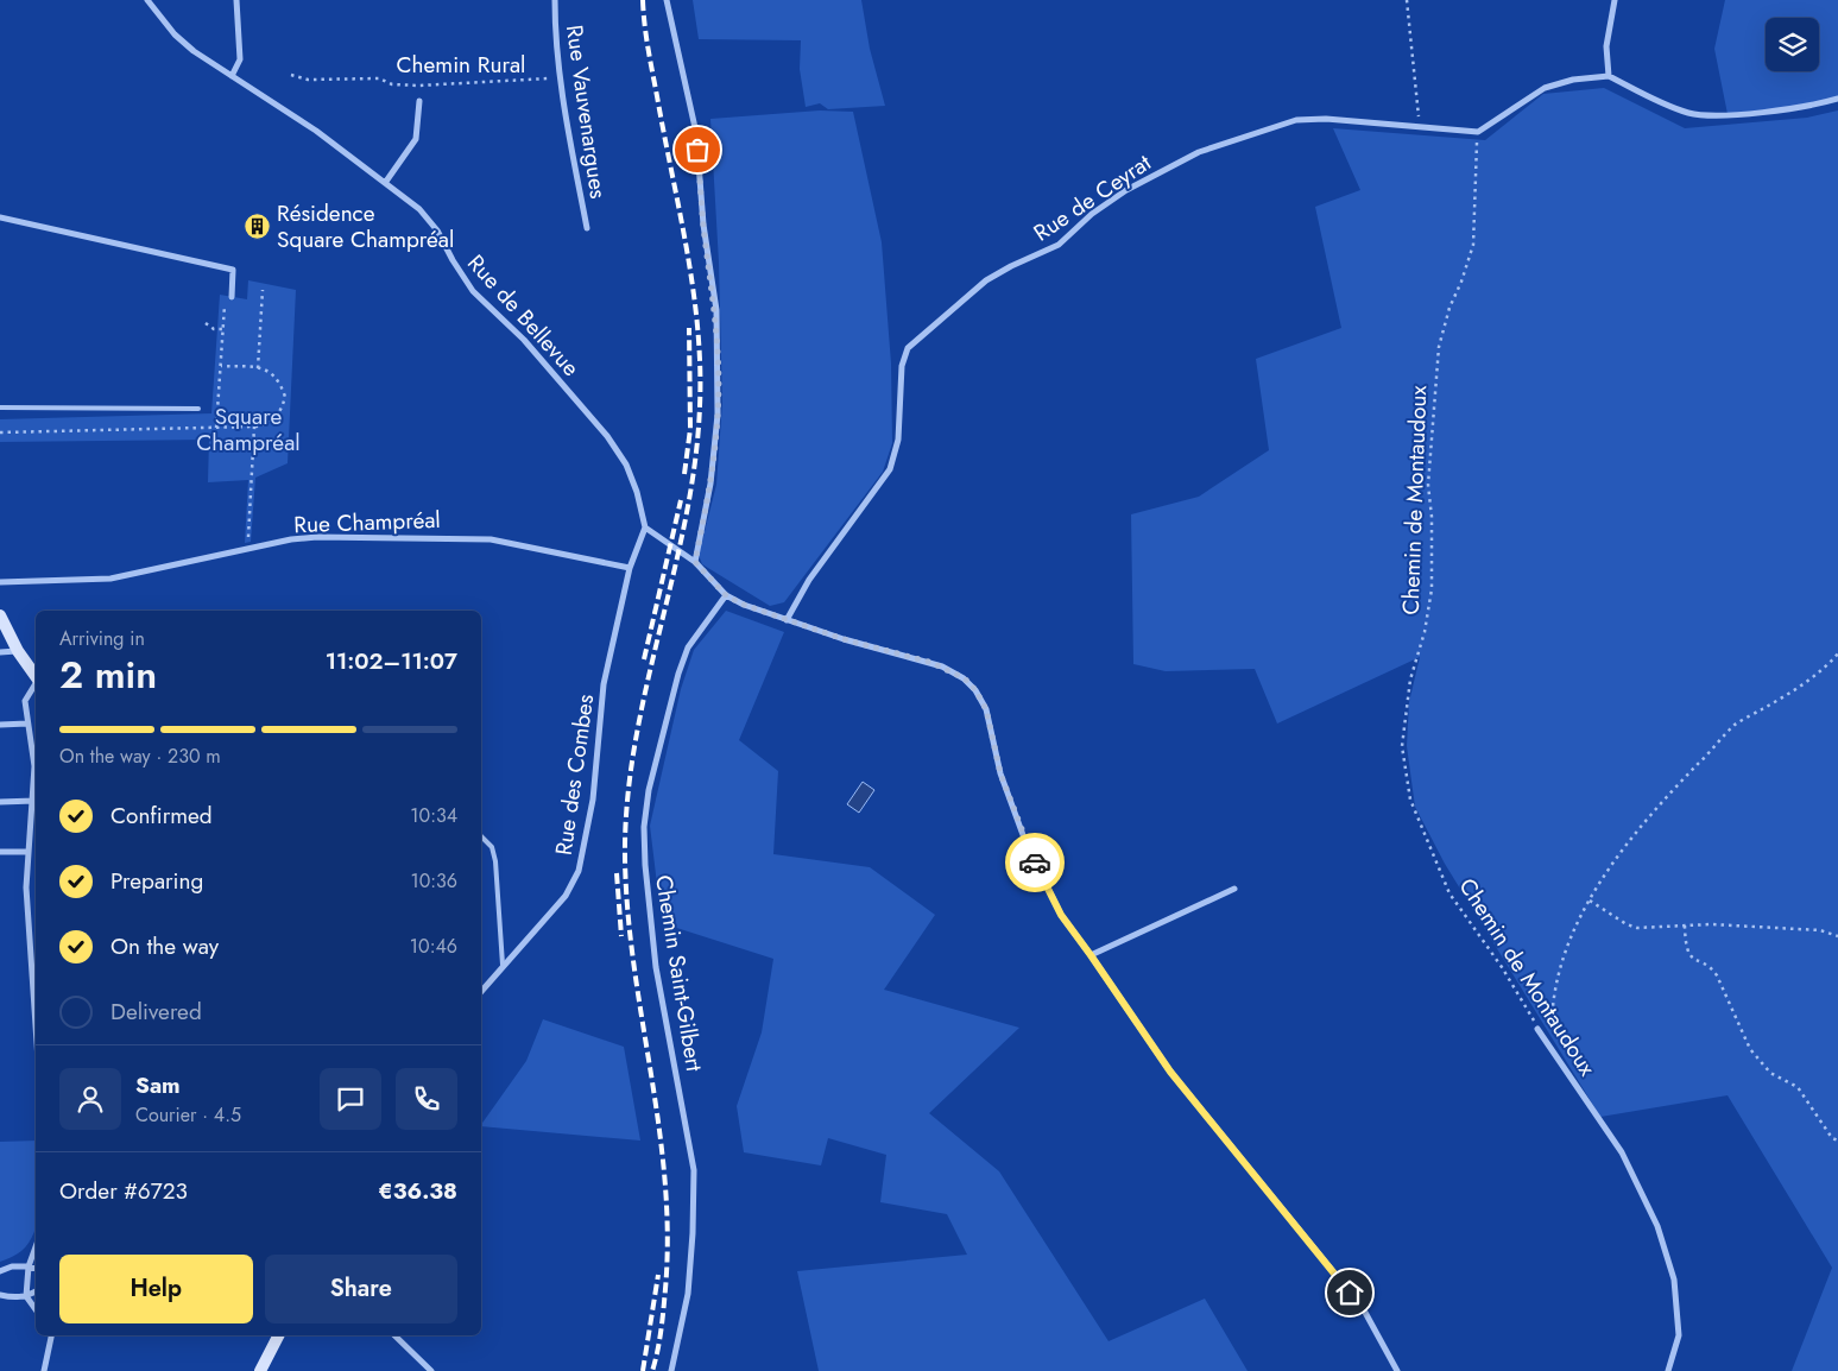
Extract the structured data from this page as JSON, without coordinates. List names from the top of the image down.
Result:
{
  "streets": {
    "street": [
      "Rue Vauvenargues",
      "Rue de Ceyrat",
      "Rue de Bellevue",
      "Chemin de Montaudoux",
      "Rue Champréal",
      "Rue des Combes",
      "Chemin Saint-Gilbert"
    ],
    "path": ["Chemin Rural"]
  },
  "crossings": [
    ["Chemin Rural", "Rue Vauvenargues"],
    ["Rue de Ceyrat", "Chemin de Montaudoux"],
    ["Rue de Bellevue", "Rue des Combes"],
    ["Rue Champréal", "Rue des Combes"]
  ],
  "parks": ["Square Champréal"],
  "places": {
    "building": ["Résidence Square Champréal"]
  },
  "page": {
    "heading": ["2 min", "Arriving in", "11:02–11:07"],
    "panel": [
      "Sam",
      "Courier · 4.5",
      "Order #6723",
      "€36.38"
    ],
    "bar": "On the way · 230 m",
    "list": [
      ["Confirmed", "10:34"],
      ["Preparing", "10:36"],
      ["On the way", "10:46"],
      "Delivered"
    ],
    "buttons": ["Help", "Share"]
  }
}
